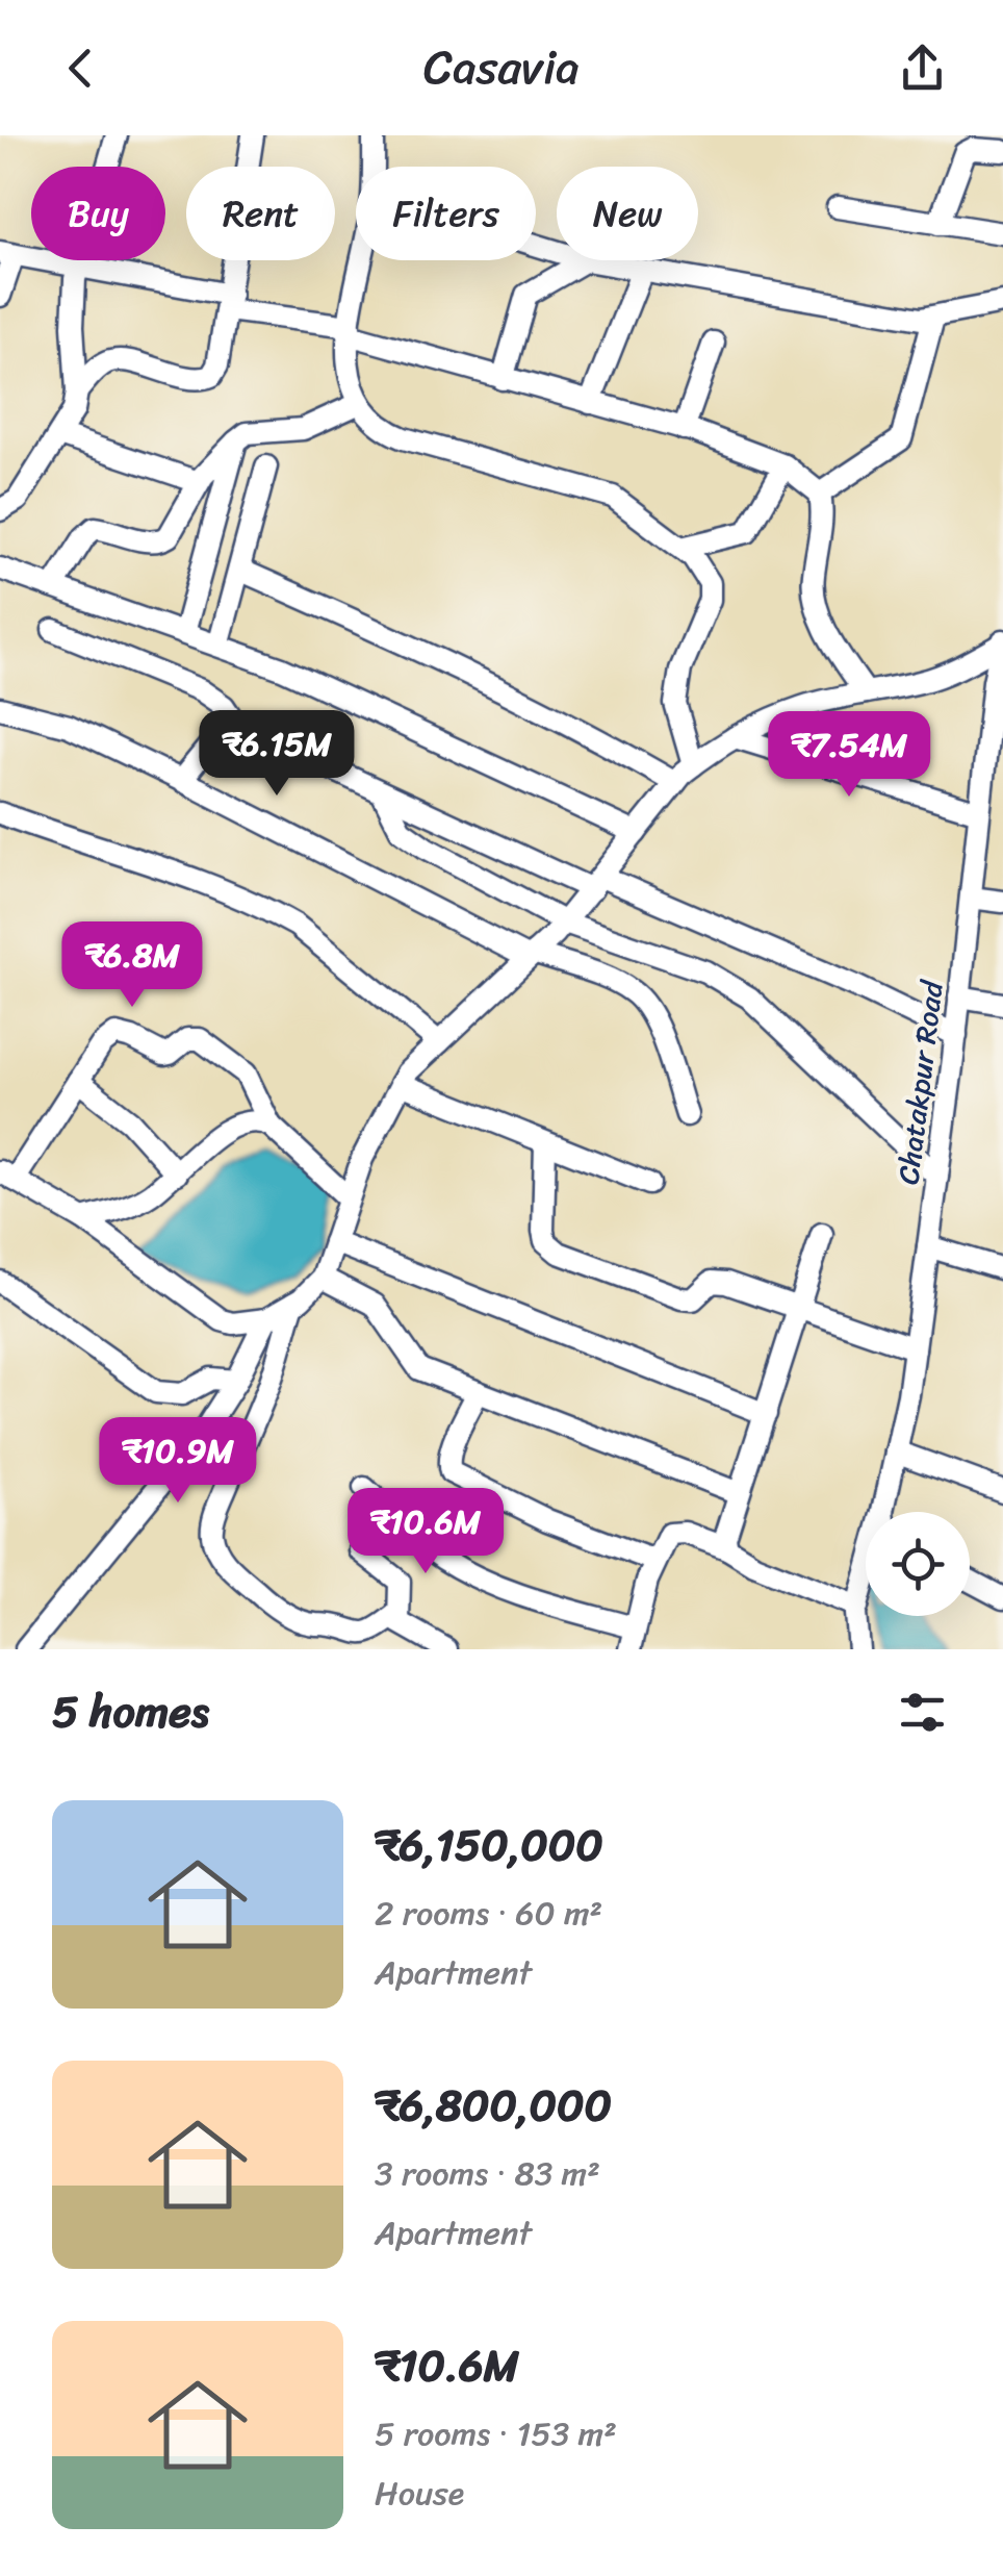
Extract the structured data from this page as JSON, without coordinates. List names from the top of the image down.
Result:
{
  "streets": {
    "street": ["Chatakpur Road"]
  },
  "page": {
    "header": "Casavia",
    "chip": [
      "Buy",
      "Rent",
      "Filters",
      "New"
    ],
    "price": [
      "₹6.15M",
      "₹7.54M",
      "₹6.8M",
      "₹10.9M",
      "₹10.6M"
    ],
    "heading": "5 homes",
    "list": [
      {
        "name": "₹6,150,000",
        "note": "2 rooms · 60 m² · Apartment"
      },
      {
        "name": "₹6,800,000",
        "note": "3 rooms · 83 m² · Apartment"
      },
      {
        "name": "₹10.6M",
        "note": "5 rooms · 153 m² · House"
      }
    ]
  }
}
